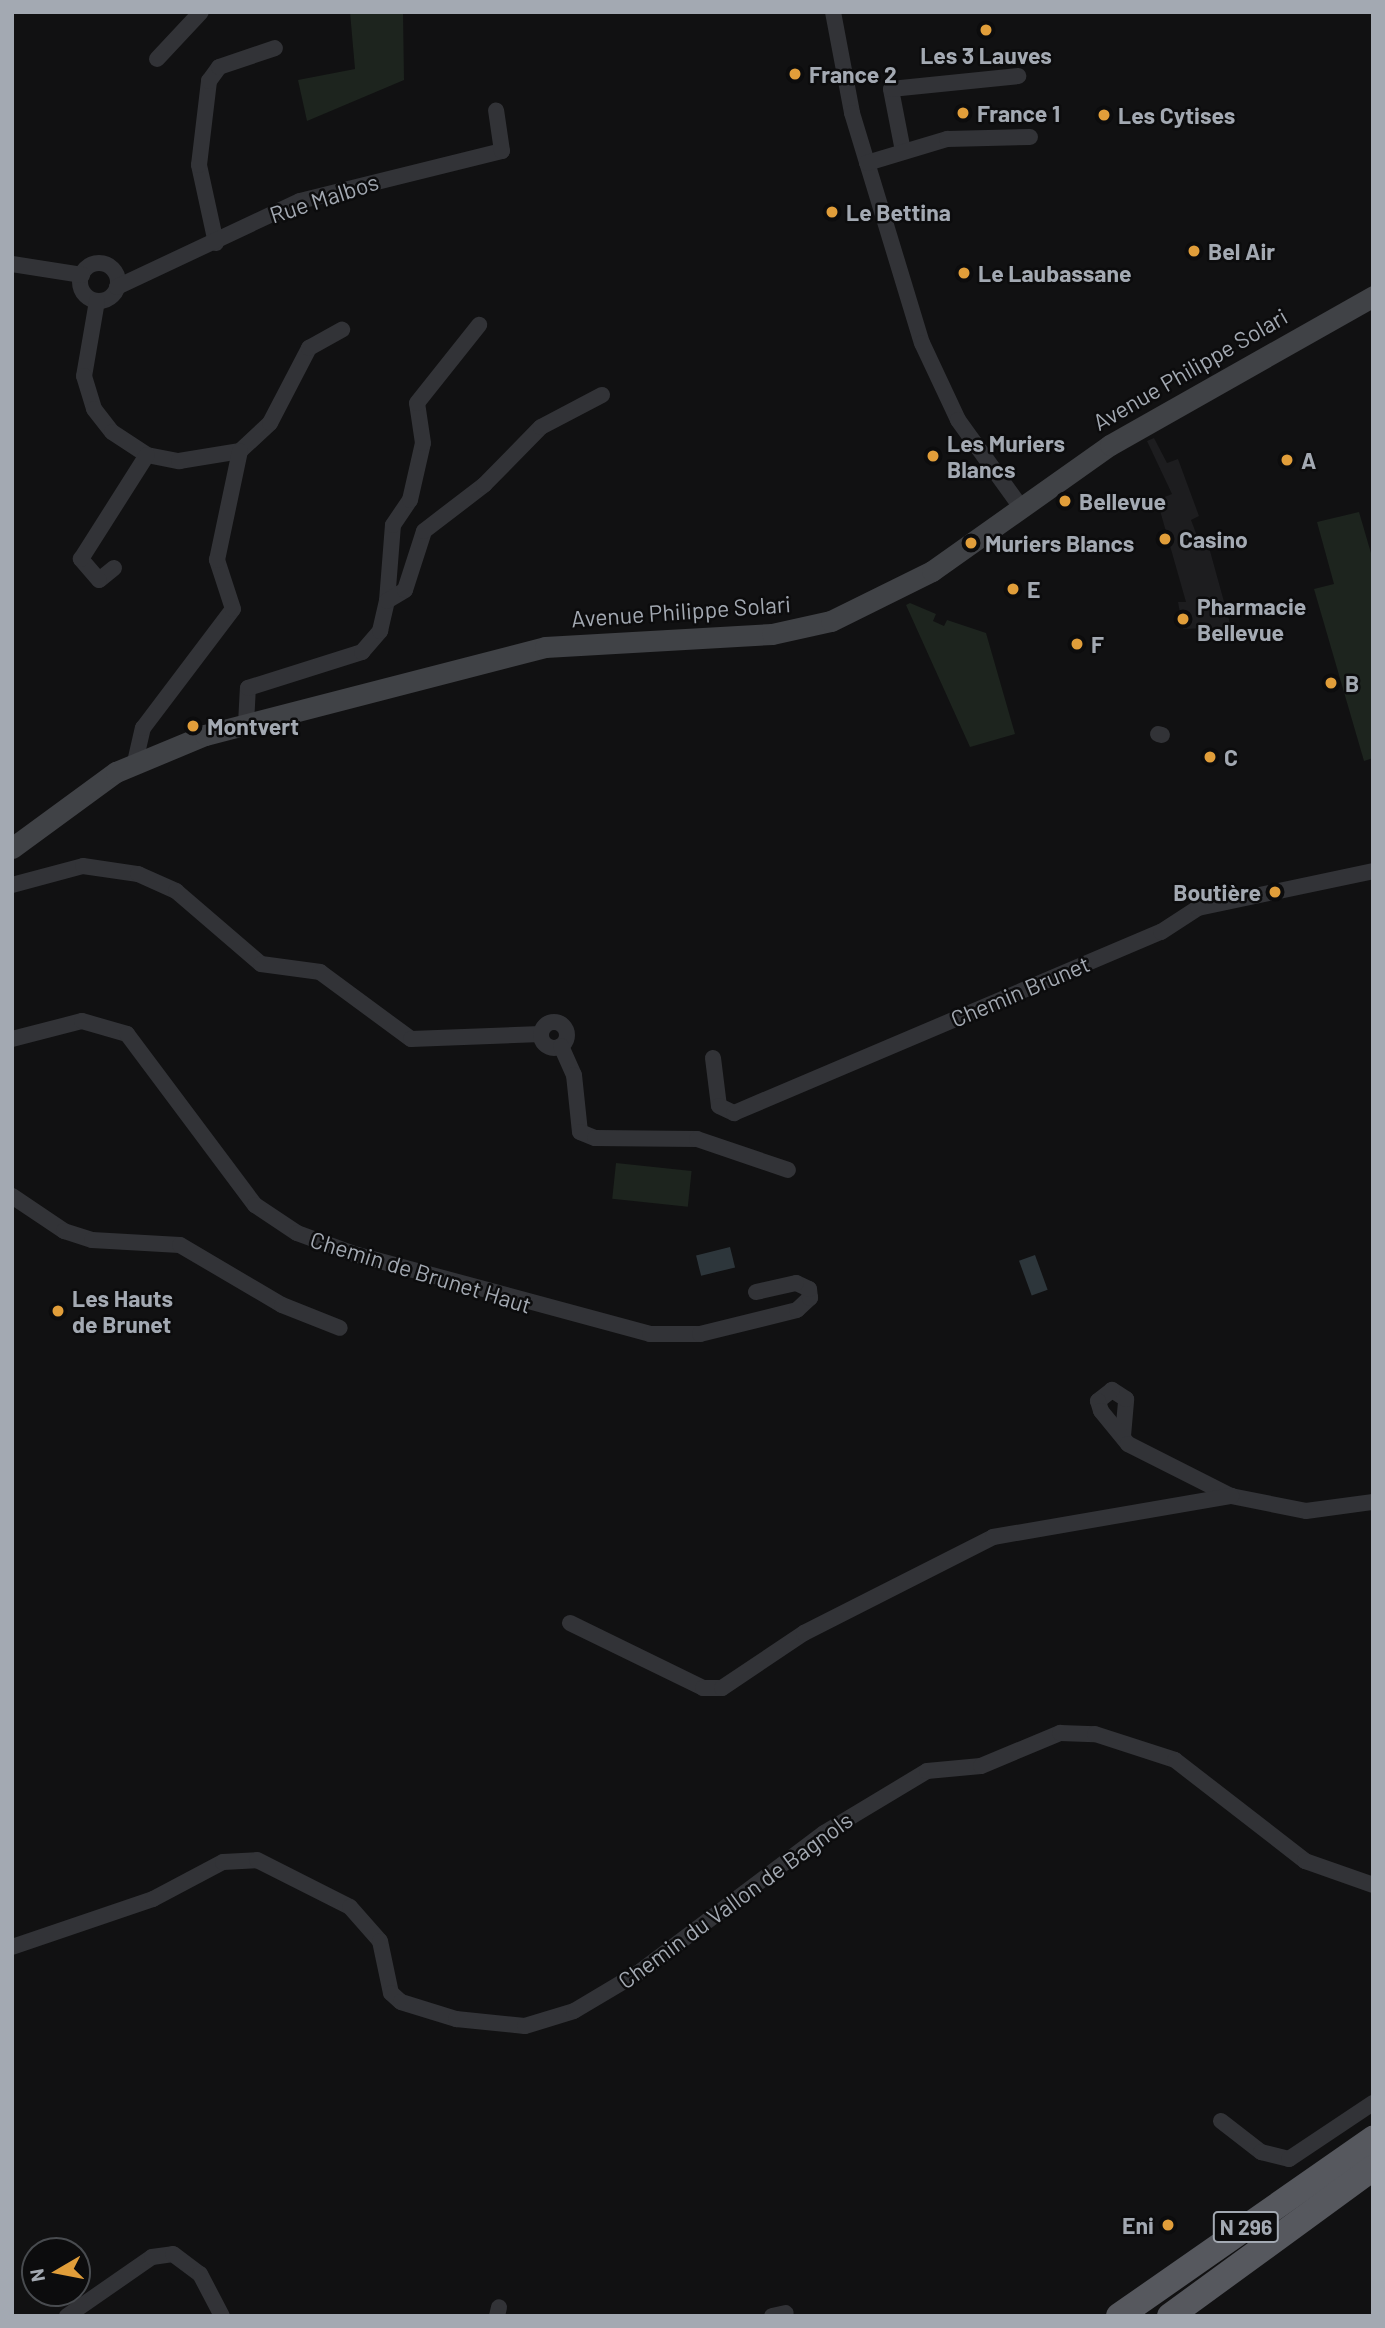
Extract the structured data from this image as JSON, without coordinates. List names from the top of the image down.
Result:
{
  "streets": {
    "highway": ["N 296"],
    "main road": ["Avenue Philippe Solari"],
    "street": [
      "Rue Malbos",
      "Chemin Brunet",
      "Chemin de Brunet Haut",
      "Chemin du Vallon de Bagnols"
    ]
  },
  "places": [
    "Les 3 Lauves",
    "France 2",
    "France 1",
    "Les Cytises",
    "Le Bettina",
    "Bel Air",
    "Le Laubassane",
    "Les Muriers Blancs",
    "A",
    "Bellevue",
    "Casino",
    "Muriers Blancs",
    "E",
    "Pharmacie Bellevue",
    "F",
    "B",
    "Montvert",
    "C",
    "Boutière",
    "Les Hauts de Brunet",
    "Eni"
  ],
  "north": "left"
}
